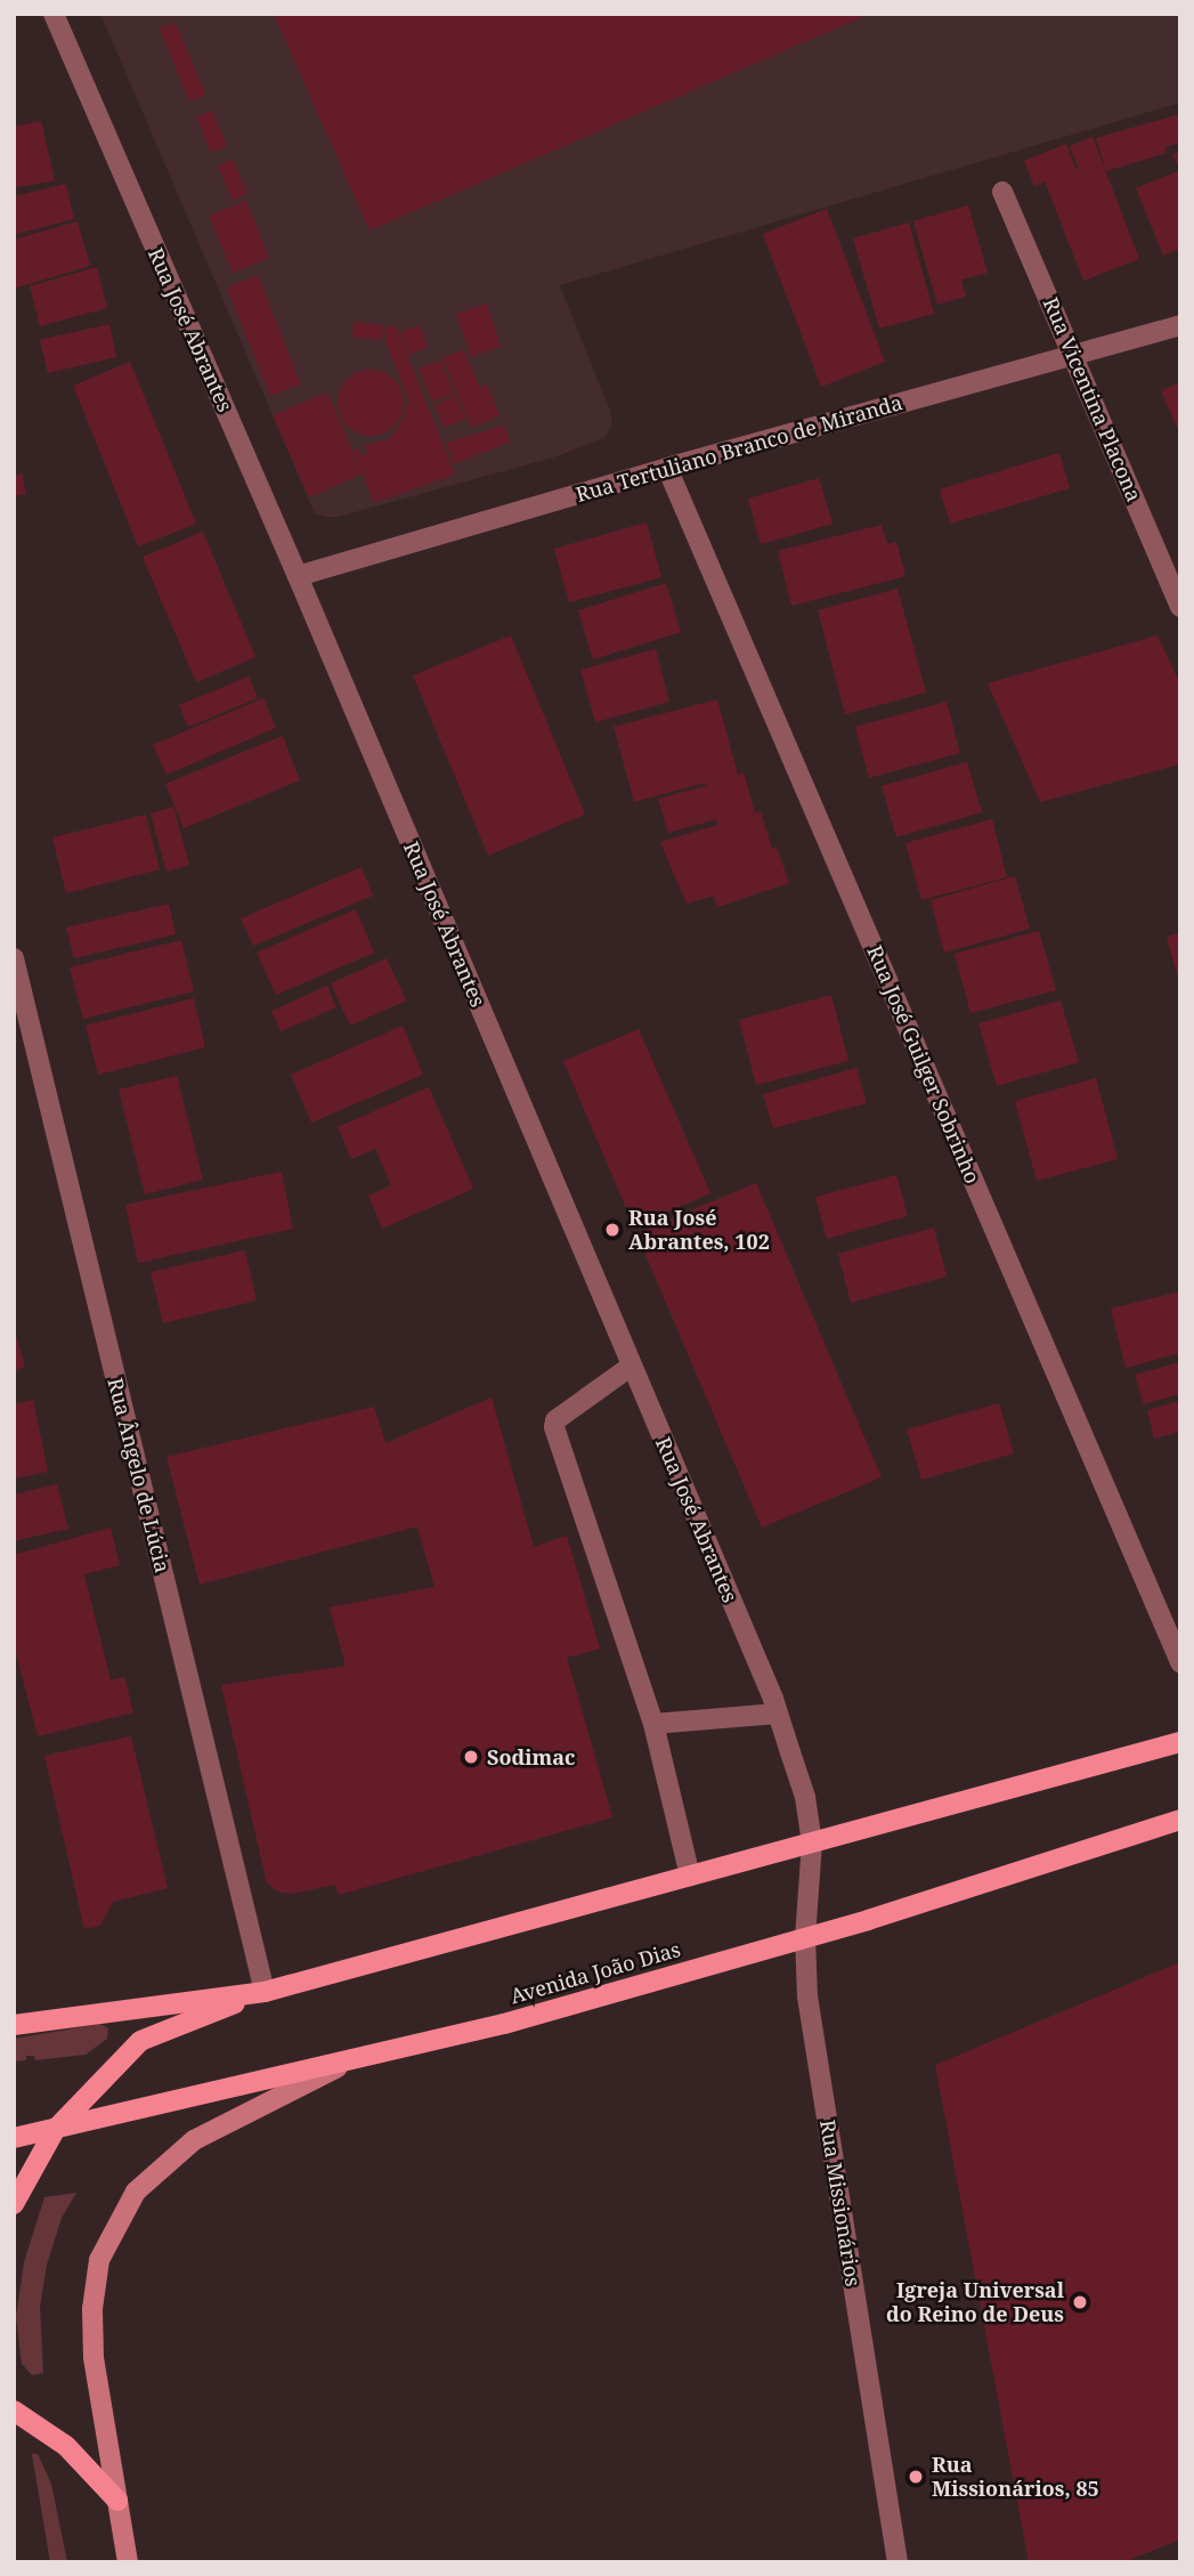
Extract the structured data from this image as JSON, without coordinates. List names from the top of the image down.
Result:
{
  "streets": {
    "main road": ["Avenida João Dias"],
    "street": [
      "Rua José Abrantes",
      "Rua Vicentina Placona",
      "Rua Tertuliano Branco de Miranda",
      "Rua José Guilger Sobrinho",
      "Rua Ângelo de Lúcia",
      "Rua Missionários"
    ]
  },
  "crossings": [
    ["Rua José Abrantes", "Rua Tertuliano Branco de Miranda"],
    ["Rua José Abrantes", "Rua Missionários"],
    ["Rua Vicentina Placona", "Rua Tertuliano Branco de Miranda"],
    ["Rua Tertuliano Branco de Miranda", "Rua José Guilger Sobrinho"],
    ["Avenida João Dias", "Rua Missionários"]
  ],
  "places": [
    "Rua José Abrantes, 102",
    "Sodimac",
    "Igreja Universal do Reino de Deus",
    "Rua Missionários, 85"
  ]
}
